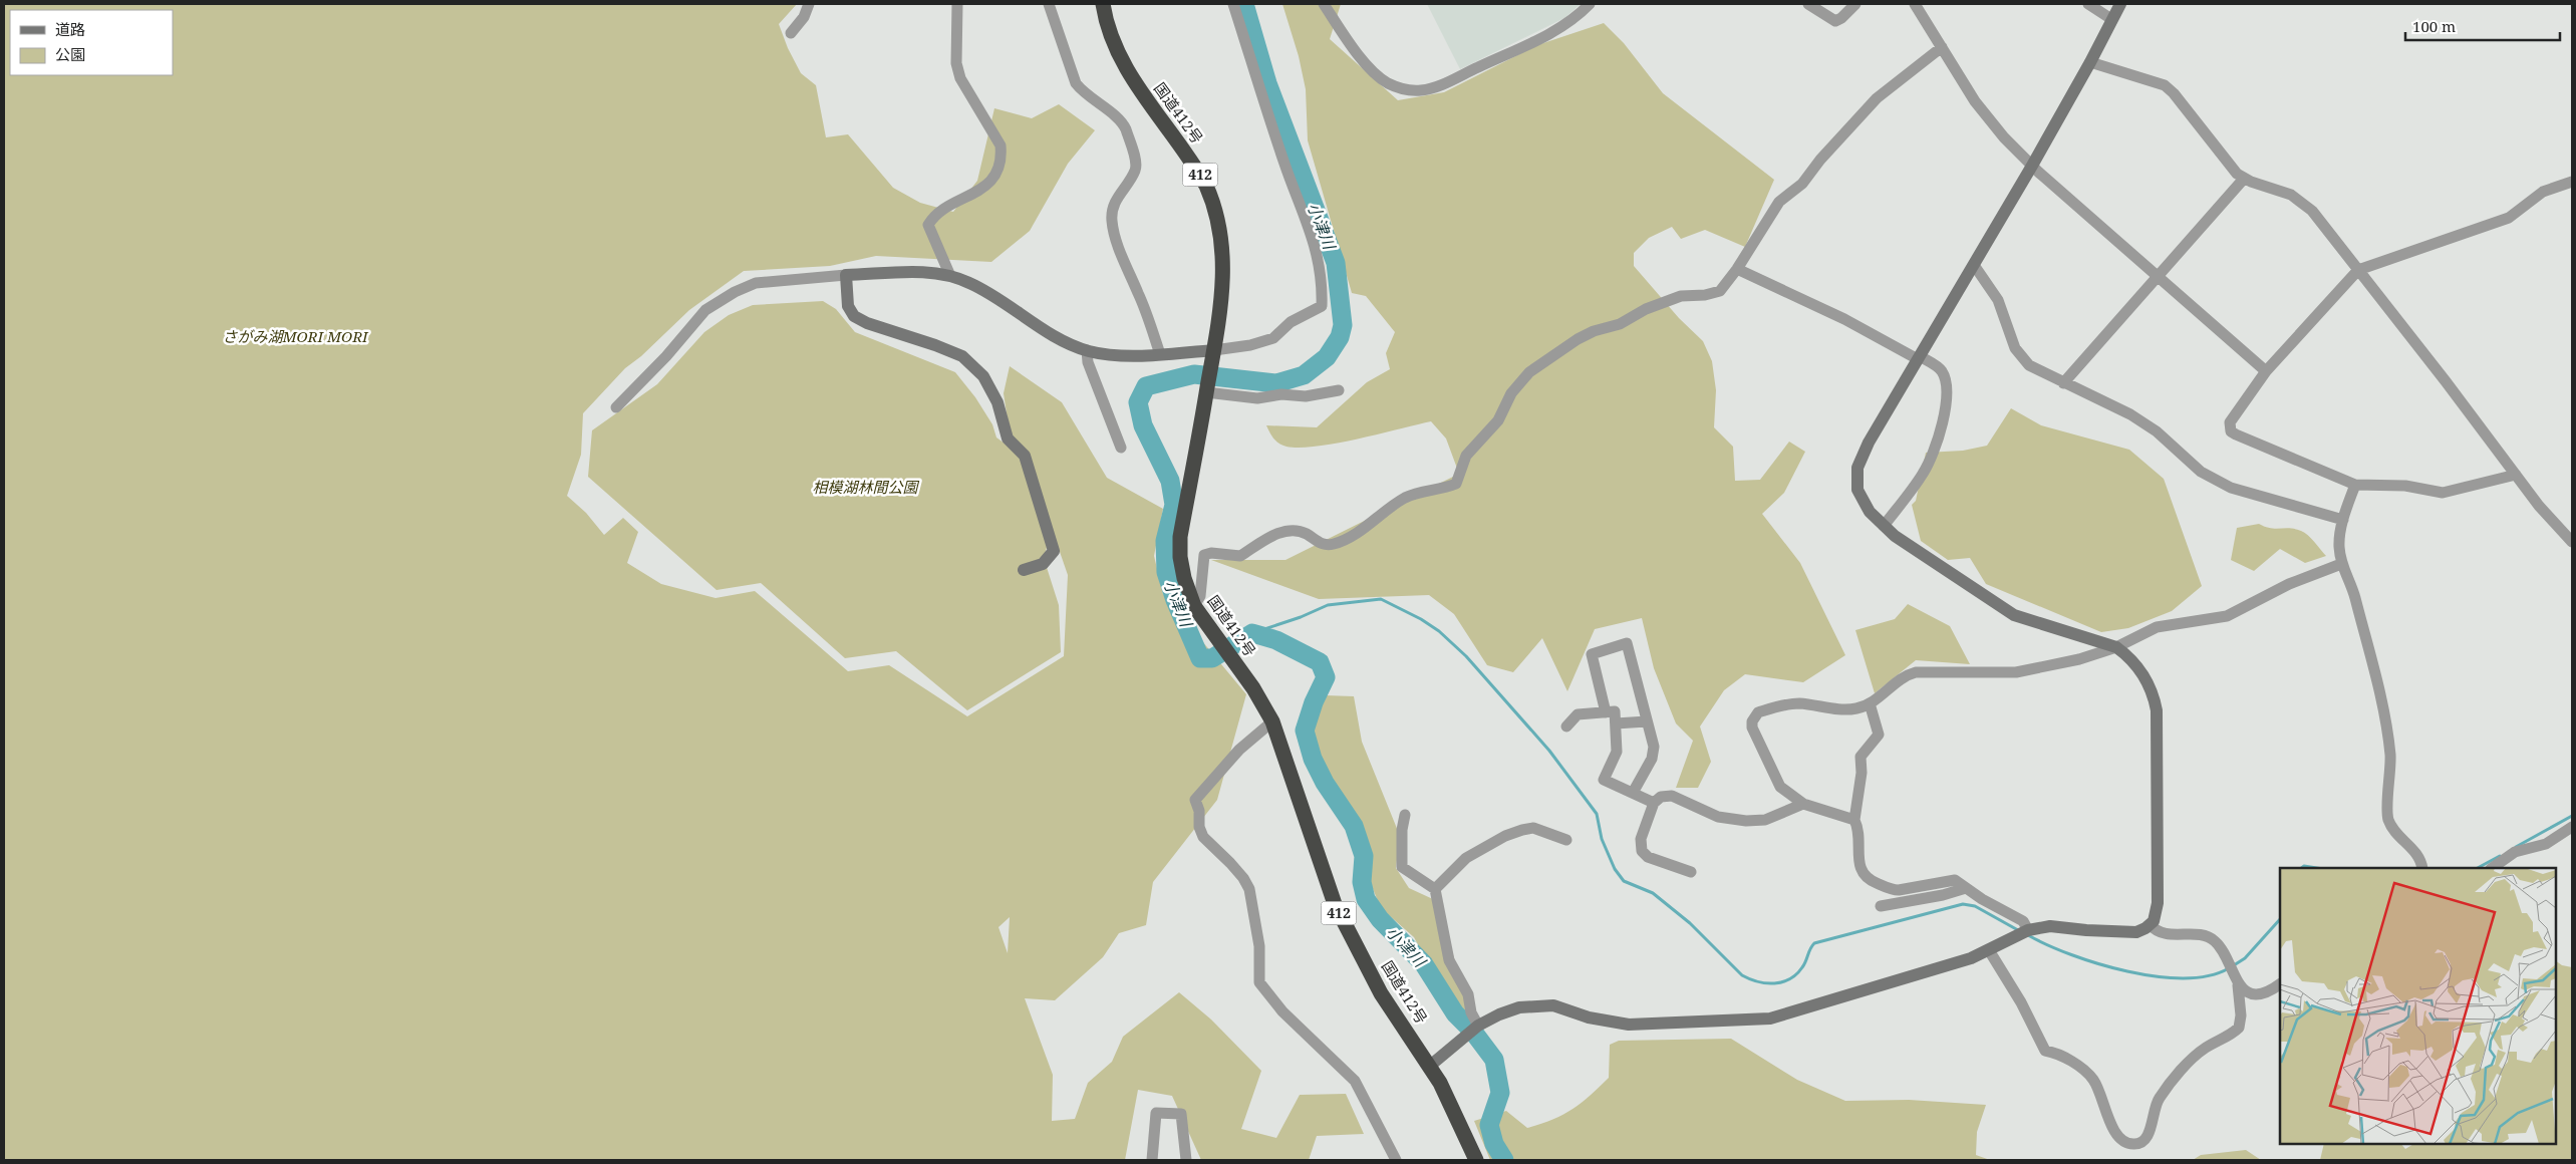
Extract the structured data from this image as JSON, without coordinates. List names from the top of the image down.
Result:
{
  "streets": {
    "highway": ["国道412号", "412"]
  },
  "water": ["小津川"],
  "parks": ["さがみ湖MORI MORI", "相模湖林間公園"],
  "legend": ["道路", "公園"],
  "scale_bar": "100 m"
}
